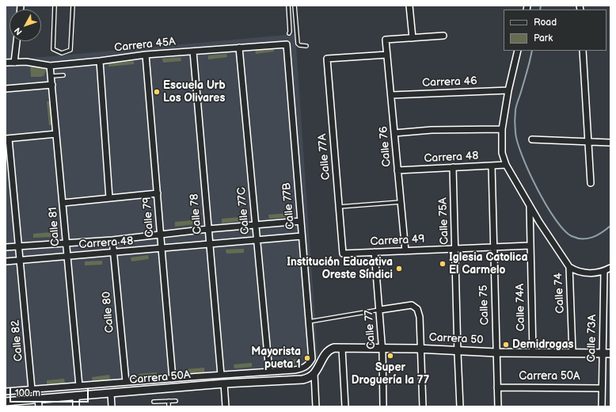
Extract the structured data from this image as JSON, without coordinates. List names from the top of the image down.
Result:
{
  "streets": {
    "street": [
      "Carrera 45A",
      "Carrera 46",
      "Calle 76",
      "Calle 77A",
      "Carrera 48",
      "Calle 77B",
      "Calle 77C",
      "Calle 78",
      "Calle 79",
      "Calle 75A",
      "Calle 81",
      "Carrera 49",
      "Calle 74",
      "Calle 75",
      "Calle 74A",
      "Calle 80",
      "Calle 77",
      "Calle 73A",
      "Carrera 50",
      "Calle 82",
      "Carrera 50A"
    ]
  },
  "crossings": [
    ["Carrera 45A", "Calle 77B"],
    ["Carrera 45A", "Calle 77C"],
    ["Carrera 45A", "Calle 78"],
    ["Carrera 45A", "Calle 79"],
    ["Carrera 45A", "Calle 81"],
    ["Carrera 46", "Calle 76"],
    ["Calle 76", "Calle 77A"],
    ["Calle 76", "Carrera 48"],
    ["Calle 76", "Carrera 49"],
    ["Calle 77A", "Carrera 49"],
    ["Carrera 48", "Calle 77B"],
    ["Carrera 48", "Calle 77C"],
    ["Carrera 48", "Calle 78"],
    ["Carrera 48", "Calle 79"],
    ["Carrera 48", "Calle 75A"],
    ["Carrera 48", "Calle 81"],
    ["Carrera 48", "Calle 75"],
    ["Carrera 48", "Calle 80"],
    ["Carrera 48", "Calle 82"],
    ["Calle 77B", "Calle 77C"],
    ["Calle 75A", "Carrera 49"],
    ["Calle 75A", "Carrera 50"],
    ["Carrera 49", "Calle 75"],
    ["Carrera 49", "Calle 74A"],
    ["Carrera 49", "Calle 77"],
    ["Calle 74", "Calle 74A"],
    ["Calle 74", "Carrera 50"],
    ["Calle 75", "Carrera 50"],
    ["Calle 75", "Carrera 50A"],
    ["Calle 74A", "Carrera 50"],
    ["Calle 77", "Carrera 50"],
    ["Calle 73A", "Carrera 50"],
    ["Calle 73A", "Carrera 50A"],
    ["Carrera 50", "Carrera 50A"]
  ],
  "places": [
    "Escuela Urb Los Olivares",
    "Iglesia Catolica El Carmelo",
    "Institución Educativa Oreste Síndici",
    "Demidrogas",
    "Super Droguería la 77",
    "Mayorista pueta 1"
  ],
  "legend": ["Road", "Park"],
  "scale_bar": "100 m",
  "north": "bottom left"
}
